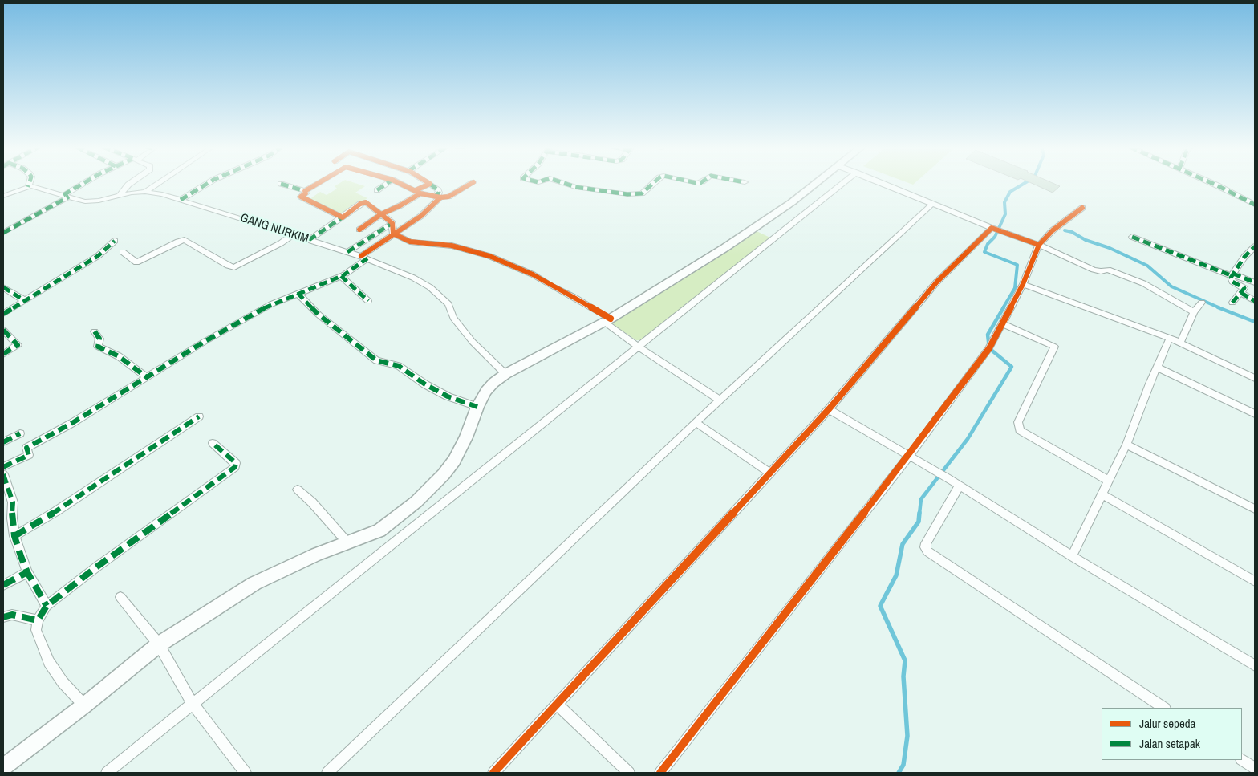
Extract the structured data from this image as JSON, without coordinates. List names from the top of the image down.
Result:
{
  "streets": {
    "street": ["GANG NURKIM"]
  },
  "legend": ["Jalur sepeda", "Jalan setapak"]
}
